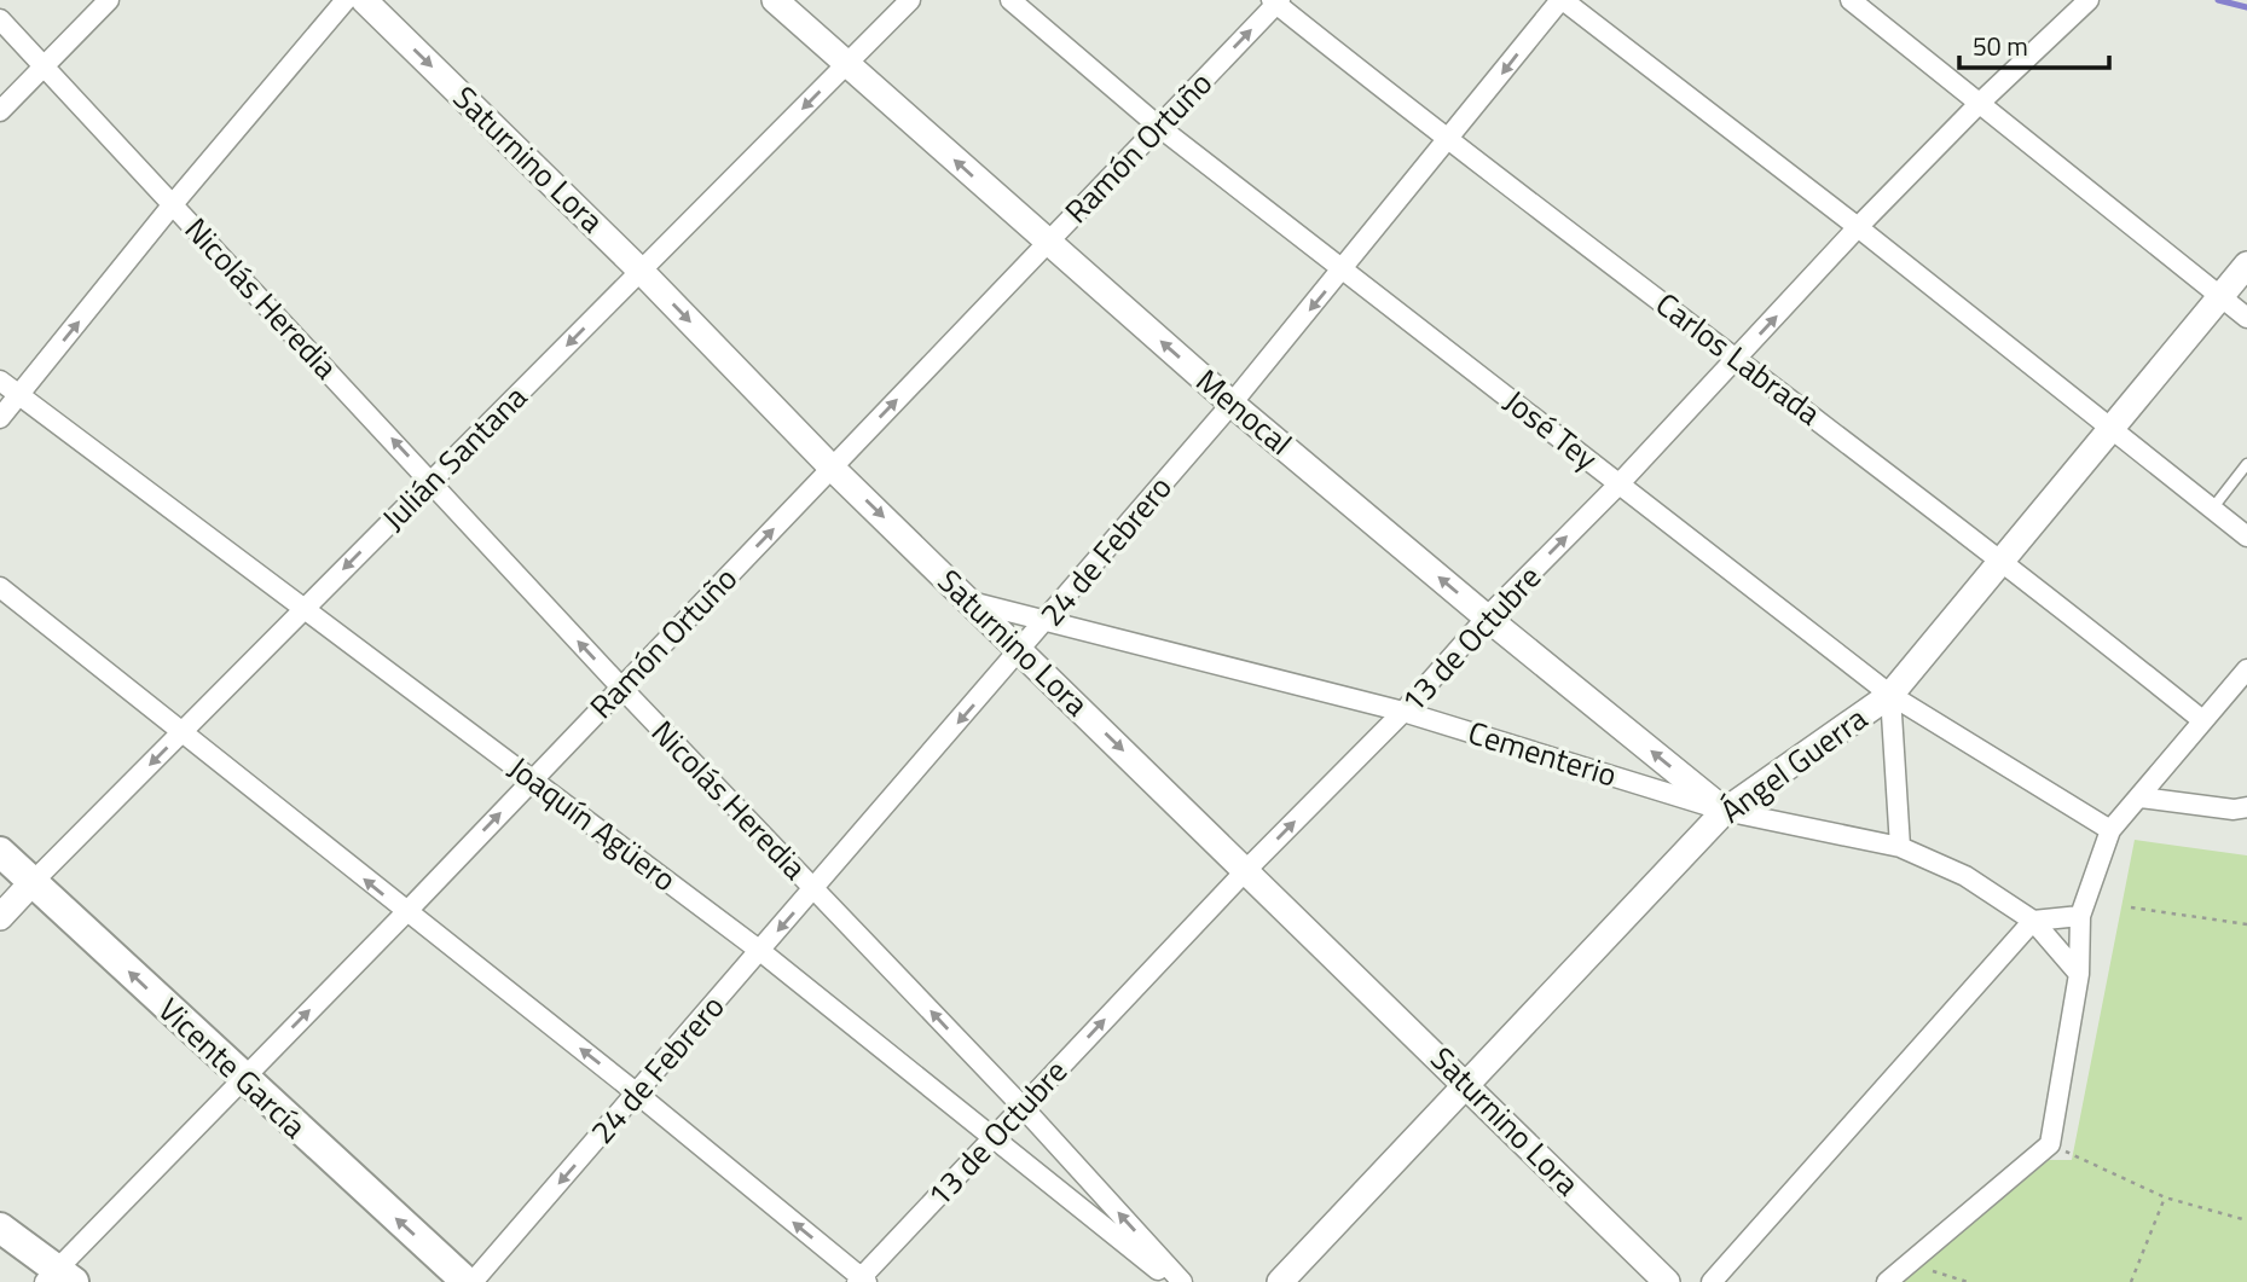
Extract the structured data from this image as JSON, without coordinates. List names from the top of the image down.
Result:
{
  "streets": {
    "main road": ["Vicente García"],
    "street": [
      "Ramón Ortuño",
      "Saturnino Lora",
      "Nicolás Heredia",
      "Carlos Labrada",
      "Menocal",
      "José Tey",
      "Julián Santana",
      "24 de Febrero",
      "13 de Octubre",
      "Cementerio",
      "Ángel Guerra",
      "Joaquín Agüero"
    ]
  },
  "crossings": [
    ["Ramón Ortuño", "Saturnino Lora"],
    ["Ramón Ortuño", "Nicolás Heredia"],
    ["Ramón Ortuño", "Carlos Labrada"],
    ["Ramón Ortuño", "Menocal"],
    ["Ramón Ortuño", "José Tey"],
    ["Ramón Ortuño", "Joaquín Agüero"],
    ["Ramón Ortuño", "Vicente García"],
    ["Saturnino Lora", "Julián Santana"],
    ["Saturnino Lora", "24 de Febrero"],
    ["Saturnino Lora", "13 de Octubre"],
    ["Saturnino Lora", "Cementerio"],
    ["Saturnino Lora", "Ángel Guerra"],
    ["Nicolás Heredia", "Julián Santana"],
    ["Nicolás Heredia", "24 de Febrero"],
    ["Nicolás Heredia", "13 de Octubre"],
    ["Carlos Labrada", "24 de Febrero"],
    ["Carlos Labrada", "13 de Octubre"],
    ["Carlos Labrada", "Ángel Guerra"],
    ["Menocal", "Julián Santana"],
    ["Menocal", "24 de Febrero"],
    ["Menocal", "13 de Octubre"],
    ["Menocal", "Cementerio"],
    ["Menocal", "Ángel Guerra"],
    ["José Tey", "24 de Febrero"],
    ["José Tey", "13 de Octubre"],
    ["José Tey", "Ángel Guerra"],
    ["Julián Santana", "Joaquín Agüero"],
    ["Julián Santana", "Vicente García"],
    ["24 de Febrero", "Cementerio"],
    ["24 de Febrero", "Joaquín Agüero"],
    ["13 de Octubre", "Cementerio"],
    ["13 de Octubre", "Joaquín Agüero"],
    ["Cementerio", "Ángel Guerra"]
  ],
  "one_way": [
    "Ramón Ortuño",
    "Saturnino Lora",
    "Nicolás Heredia",
    "Menocal",
    "Julián Santana",
    "24 de Febrero",
    "13 de Octubre",
    "Vicente García"
  ],
  "scale_bar": "50 m"
}
